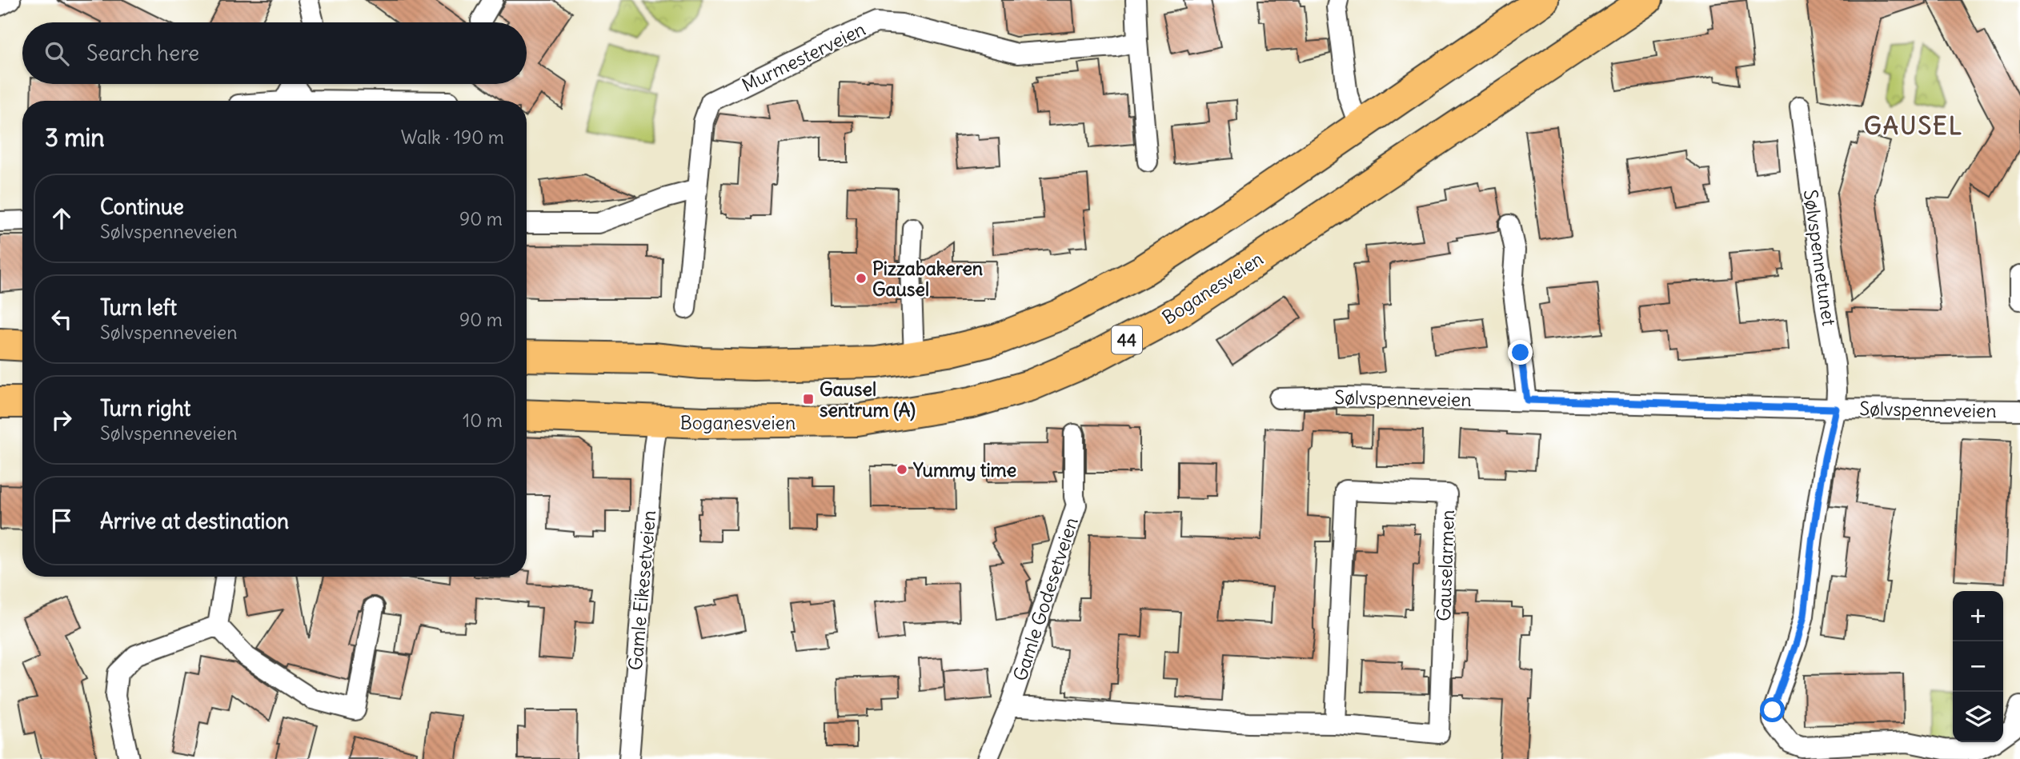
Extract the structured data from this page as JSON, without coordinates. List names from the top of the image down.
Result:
{
  "streets": {
    "main road": ["Boganesveien", "44"],
    "street": [
      "Murmesterveien",
      "Sølvspennetunet",
      "Sølvspenneveien",
      "Gauselarmen",
      "Gamle Eikesetveien",
      "Gamle Godesetveien"
    ]
  },
  "crossings": [
    ["Sølvspennetunet", "Sølvspenneveien"],
    ["Boganesveien", "Gamle Eikesetveien"],
    ["Gauselarmen", "Gamle Godesetveien"]
  ],
  "districts": ["GAUSEL"],
  "places": {
    "other": ["Pizzabakeren Gausel", "Yummy time"],
    "transit": ["Gausel sentrum (A)"]
  },
  "page": {
    "search": "Search here",
    "heading": ["3 min", "Walk · 190 m"],
    "list": [
      ["Continue", "Sølvspenneveien", "90 m"],
      ["Turn left", "Sølvspenneveien", "90 m"],
      ["Turn right", "Sølvspenneveien", "10 m"],
      "Arrive at destination"
    ],
    "map_buttons": ["+", "−"]
  }
}
